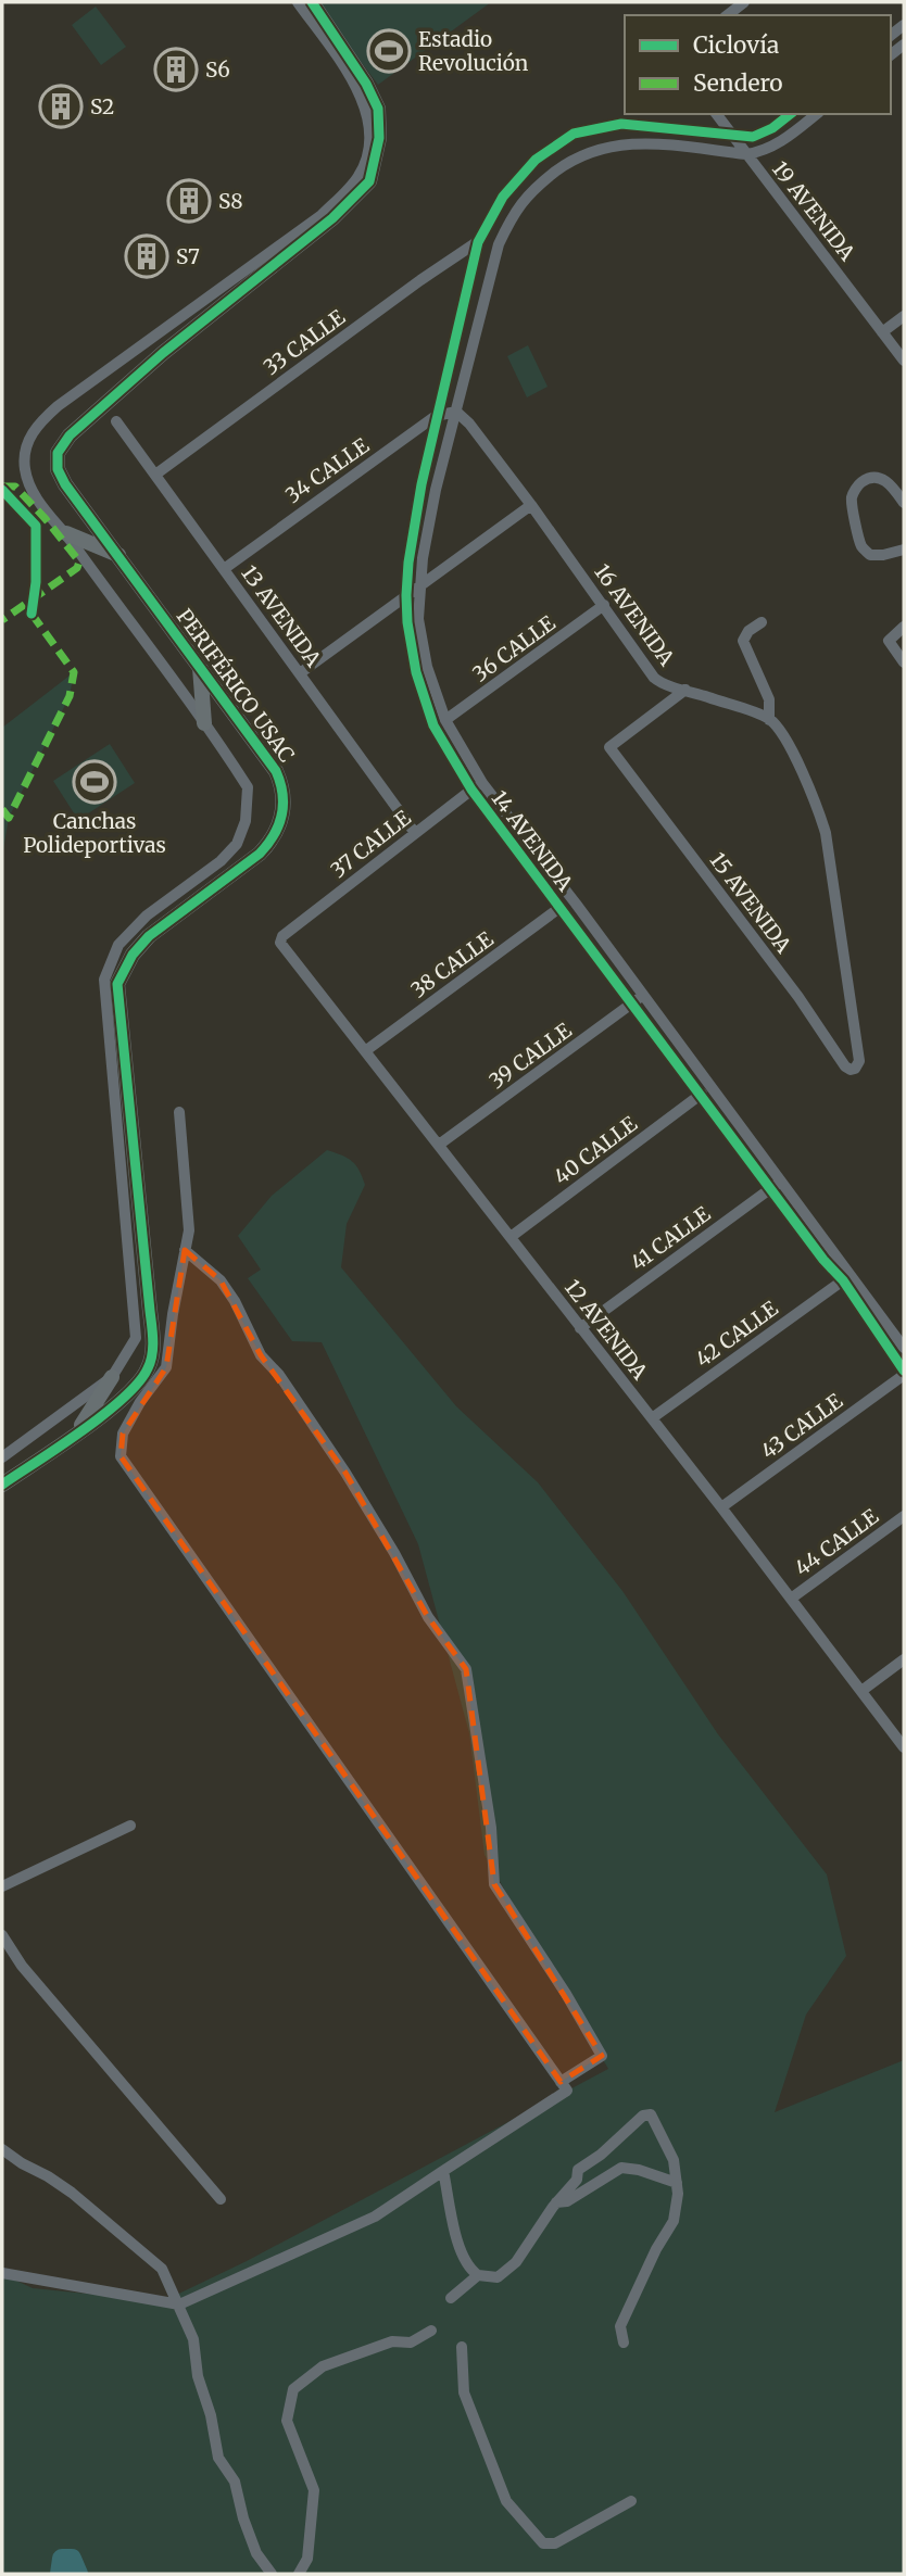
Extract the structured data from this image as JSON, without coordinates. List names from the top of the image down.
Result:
{
  "streets": {
    "street": [
      "19 AVENIDA",
      "33 CALLE",
      "34 CALLE",
      "16 AVENIDA",
      "13 AVENIDA",
      "36 CALLE",
      "PERIFÉRICO USAC",
      "14 AVENIDA",
      "37 CALLE",
      "15 AVENIDA",
      "38 CALLE",
      "39 CALLE",
      "40 CALLE",
      "41 CALLE",
      "12 AVENIDA",
      "42 CALLE",
      "43 CALLE",
      "44 CALLE"
    ]
  },
  "crossings": [
    ["19 AVENIDA", "14 AVENIDA"],
    ["33 CALLE", "13 AVENIDA"],
    ["33 CALLE", "14 AVENIDA"],
    ["34 CALLE", "16 AVENIDA"],
    ["34 CALLE", "13 AVENIDA"],
    ["34 CALLE", "14 AVENIDA"],
    ["16 AVENIDA", "36 CALLE"],
    ["16 AVENIDA", "14 AVENIDA"],
    ["16 AVENIDA", "15 AVENIDA"],
    ["13 AVENIDA", "37 CALLE"],
    ["36 CALLE", "14 AVENIDA"],
    ["14 AVENIDA", "37 CALLE"],
    ["14 AVENIDA", "38 CALLE"],
    ["14 AVENIDA", "39 CALLE"],
    ["14 AVENIDA", "40 CALLE"],
    ["14 AVENIDA", "41 CALLE"],
    ["14 AVENIDA", "42 CALLE"],
    ["14 AVENIDA", "43 CALLE"],
    ["37 CALLE", "12 AVENIDA"],
    ["38 CALLE", "12 AVENIDA"],
    ["39 CALLE", "12 AVENIDA"],
    ["40 CALLE", "12 AVENIDA"],
    ["41 CALLE", "12 AVENIDA"],
    ["12 AVENIDA", "42 CALLE"],
    ["12 AVENIDA", "43 CALLE"],
    ["12 AVENIDA", "44 CALLE"]
  ],
  "places": {
    "sports": ["Estadio Revolución", "Canchas Polideportivas"],
    "building": [
      "S6",
      "S2",
      "S8",
      "S7"
    ]
  },
  "legend": ["Ciclovía", "Sendero"]
}
